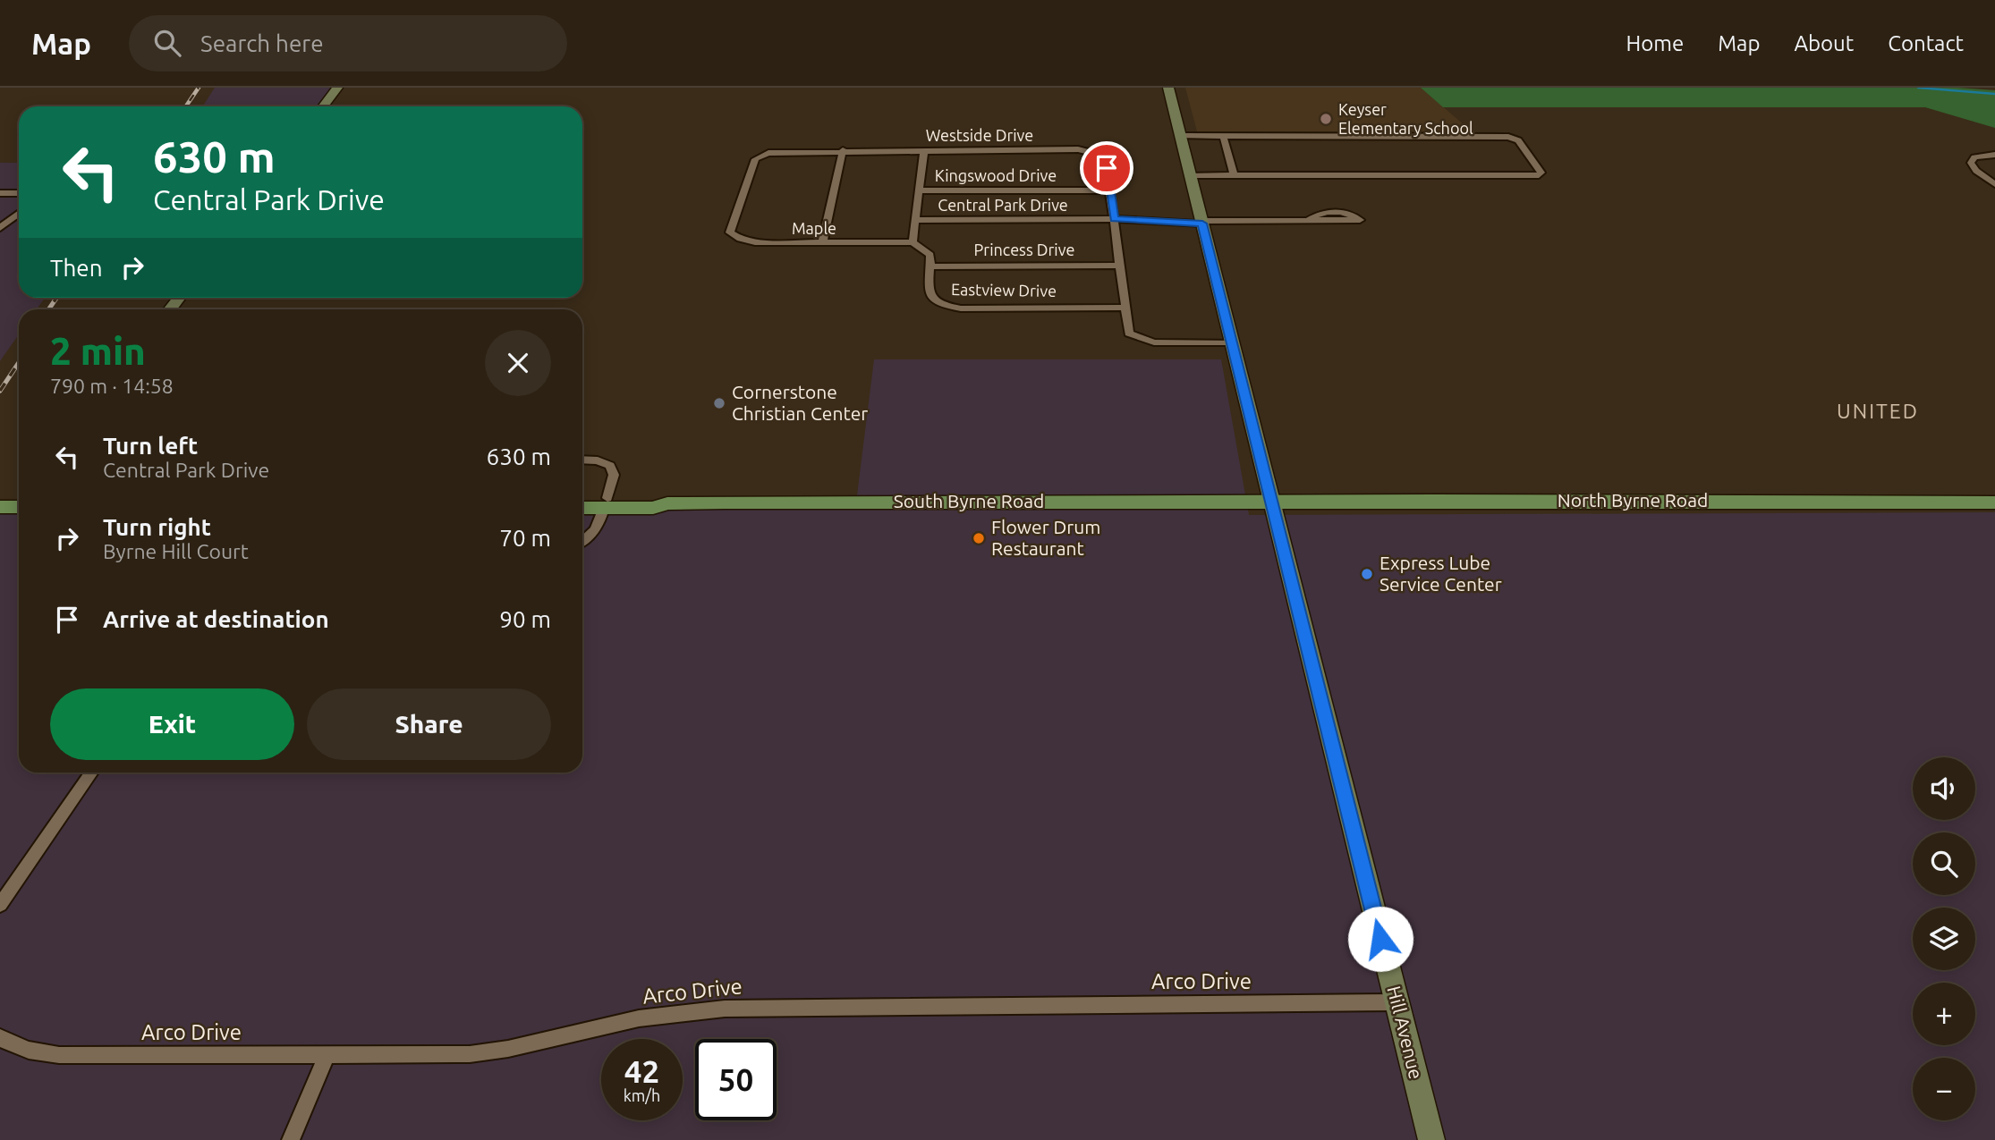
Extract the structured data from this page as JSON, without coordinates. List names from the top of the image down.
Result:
{
  "streets": {
    "main road": ["North Byrne Road", "South Byrne Road", "Hill Avenue"],
    "street": [
      "Westside Drive",
      "Kingswood Drive",
      "Central Park Drive",
      "Maple",
      "Princess Drive",
      "Eastview Drive",
      "Arco Drive"
    ]
  },
  "crossings": [
    ["Westside Drive", "Kingswood Drive"],
    ["Westside Drive", "Maple"],
    ["Central Park Drive", "Hill Avenue"],
    ["Maple", "Eastview Drive"],
    ["Princess Drive", "Eastview Drive"],
    ["North Byrne Road", "South Byrne Road"],
    ["North Byrne Road", "Hill Avenue"],
    ["South Byrne Road", "Hill Avenue"],
    ["Arco Drive", "Hill Avenue"]
  ],
  "districts": ["UNITED"],
  "places": [
    "Keyser Elementary School",
    "Cornerstone Christian Center",
    "Flower Drum Restaurant",
    "Express Lube Service Center"
  ],
  "page": {
    "header": "Map",
    "search": "Search here",
    "nav": [
      "Home",
      "Map",
      "About",
      "Contact"
    ],
    "turn": ["630 m", "Central Park Drive"],
    "then": "Then",
    "heading": ["2 min", "790 m · 14:58"],
    "list": [
      {
        "name": "Turn left",
        "note": "Central Park Drive",
        "value": "630 m"
      },
      {
        "name": "Turn right",
        "note": "Byrne Hill Court",
        "value": "70 m"
      },
      {
        "name": "Arrive at destination",
        "value": "90 m"
      }
    ],
    "buttons": ["Exit", "Share"],
    "map_buttons": ["+", "−"],
    "speed": "42 km/h",
    "limit": "50"
  }
}
